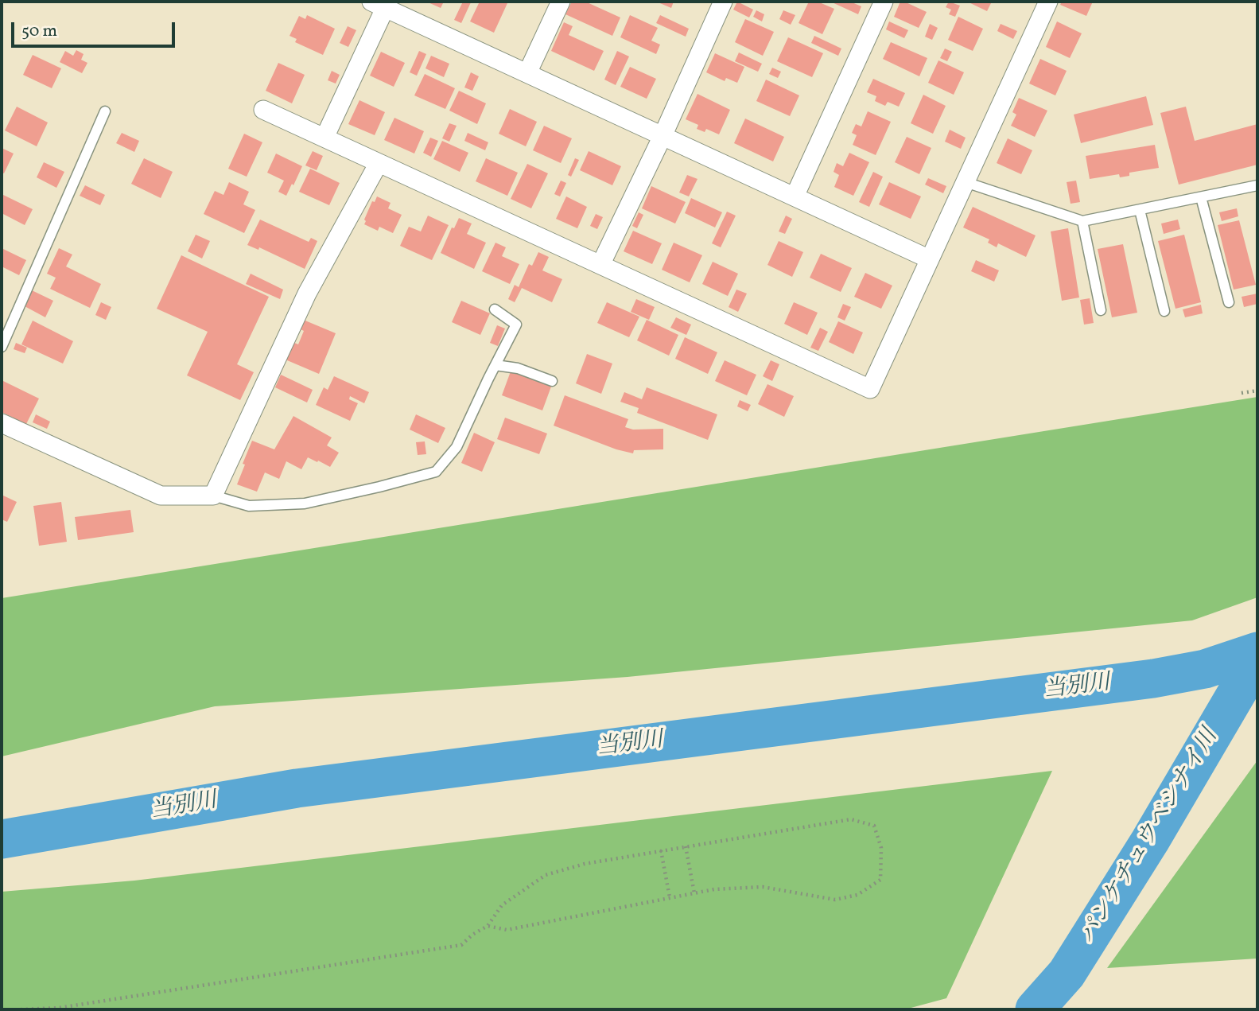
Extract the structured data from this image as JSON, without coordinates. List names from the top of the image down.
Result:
{
  "water": ["当別川", "パンケチュウベシナイ川"],
  "scale_bar": "50 m"
}
